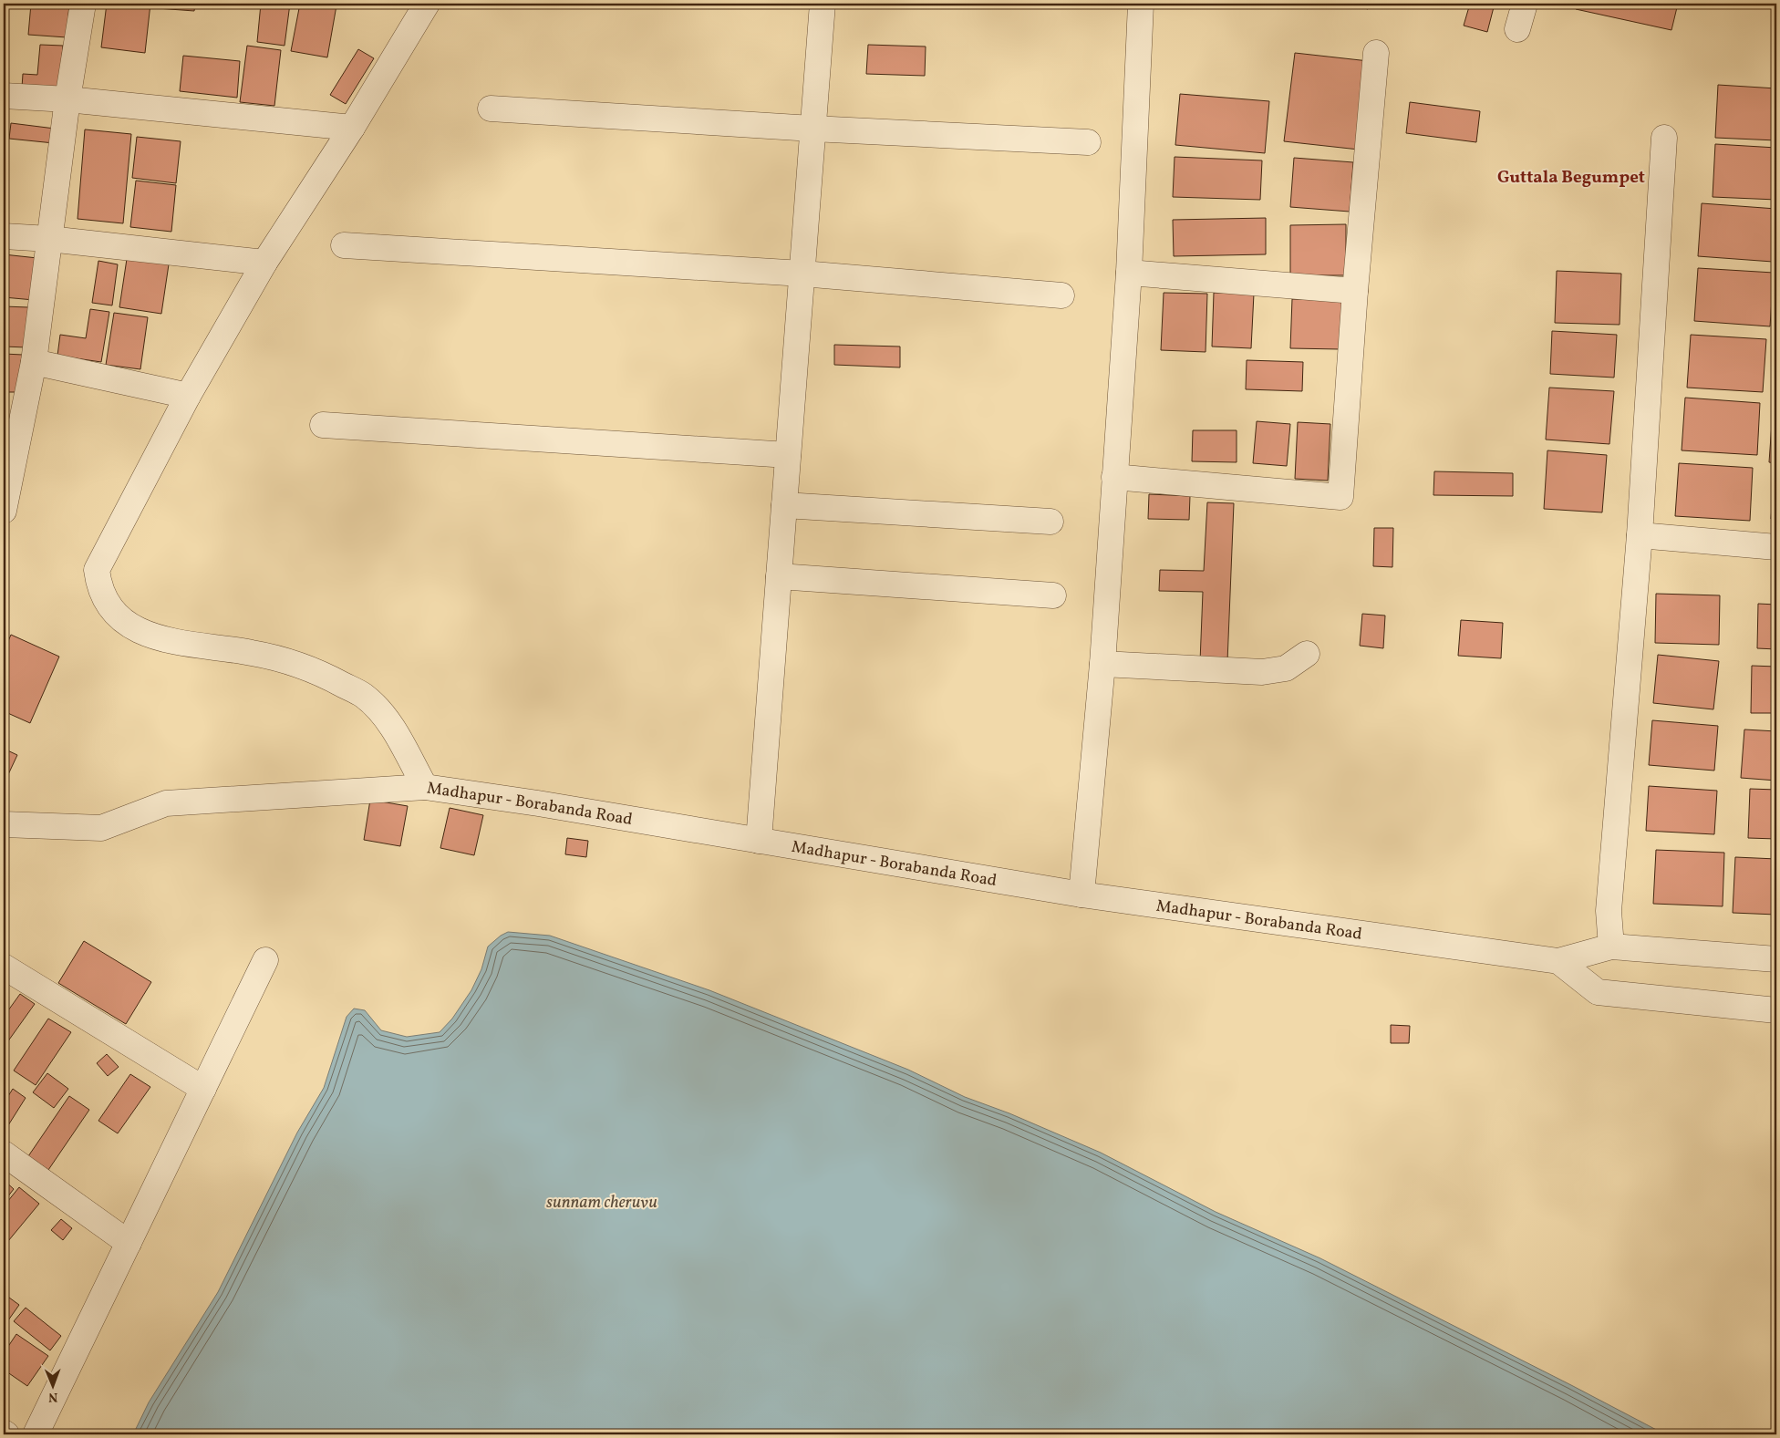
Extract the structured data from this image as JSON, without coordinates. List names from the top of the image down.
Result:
{
  "streets": {
    "street": ["Madhapur - Borabanda Road"]
  },
  "districts": ["Guttala Begumpet"],
  "water": ["sunnam cheruvu"],
  "north": "bottom"
}
